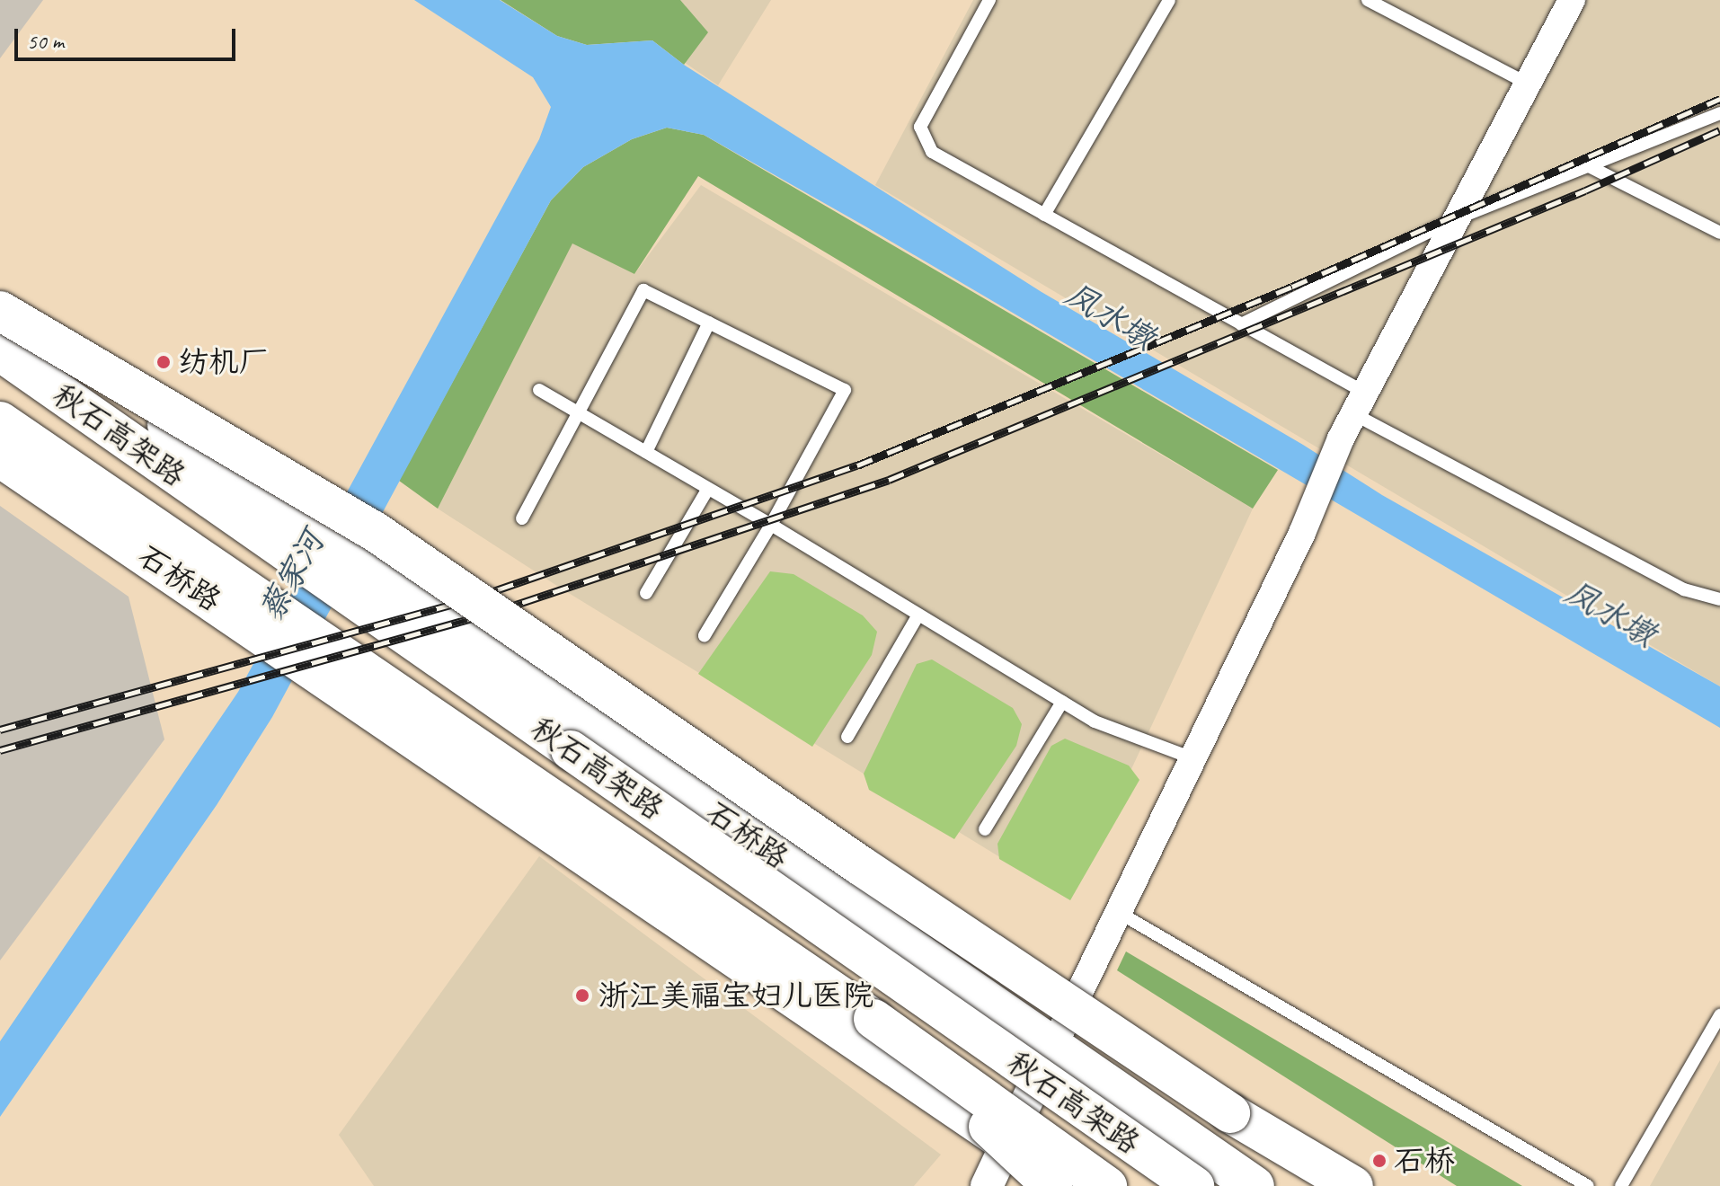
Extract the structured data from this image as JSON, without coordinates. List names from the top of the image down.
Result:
{
  "streets": {
    "main road": ["秋石高架路", "石桥路"]
  },
  "water": ["凤水墩", "蔡家河"],
  "places": ["纺机厂", "浙江美福宝妇儿医院", "石桥"],
  "scale_bar": "50 m"
}
